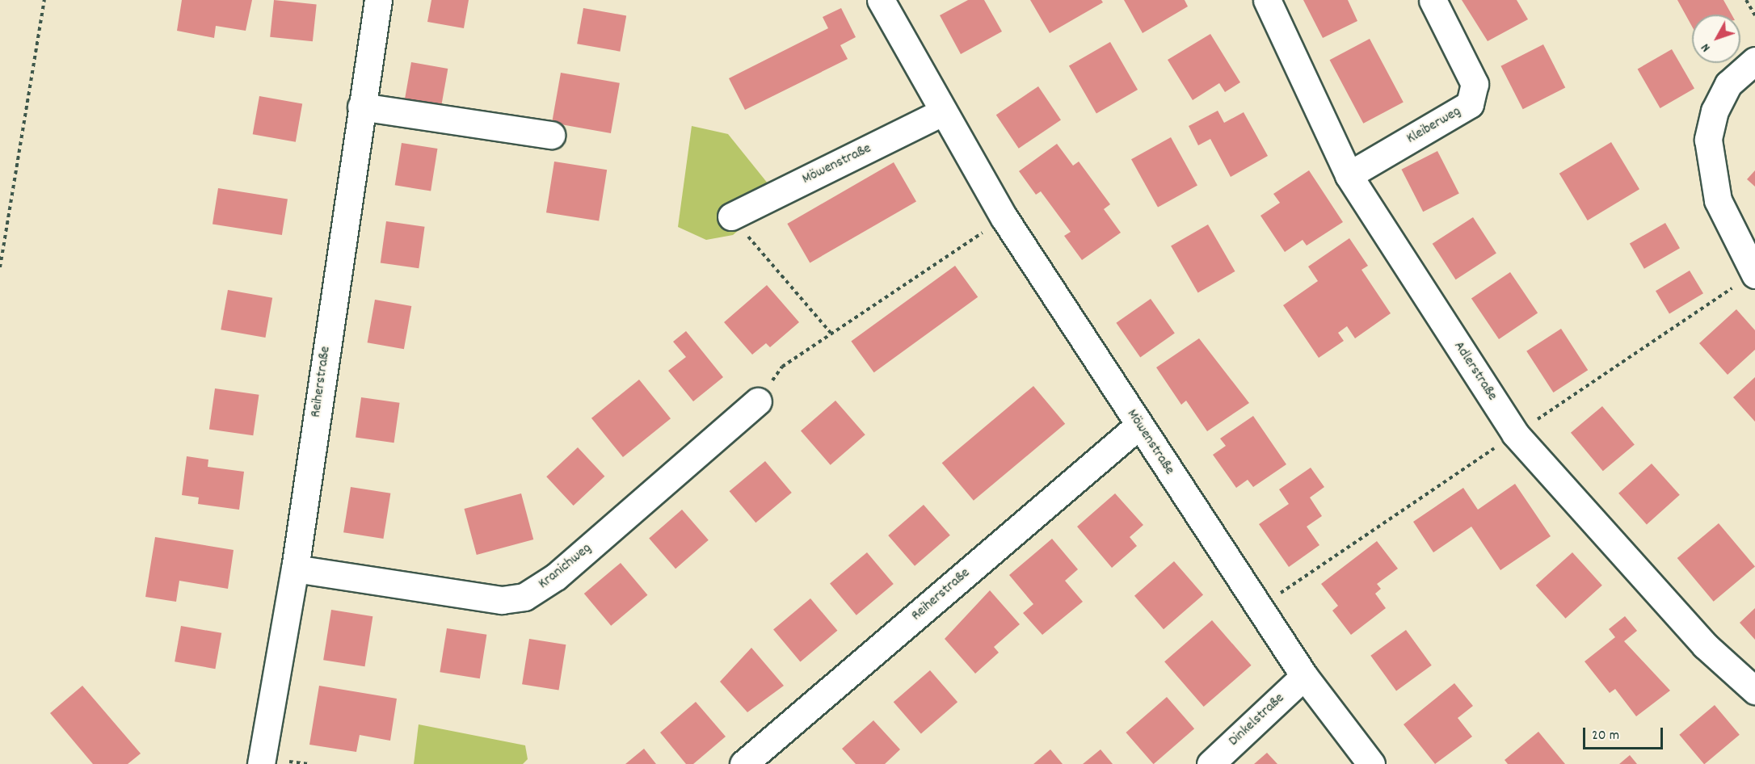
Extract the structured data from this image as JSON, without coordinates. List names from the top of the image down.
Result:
{
  "streets": {
    "street": [
      "Kleiberweg",
      "Möwenstraße",
      "Adlerstraße",
      "Reiherstraße",
      "Kranichweg",
      "Dinkelstraße"
    ]
  },
  "crossings": [
    ["Kleiberweg", "Adlerstraße"],
    ["Möwenstraße", "Reiherstraße"],
    ["Möwenstraße", "Dinkelstraße"],
    ["Reiherstraße", "Kranichweg"]
  ],
  "scale_bar": "20 m",
  "north": "bottom left"
}
